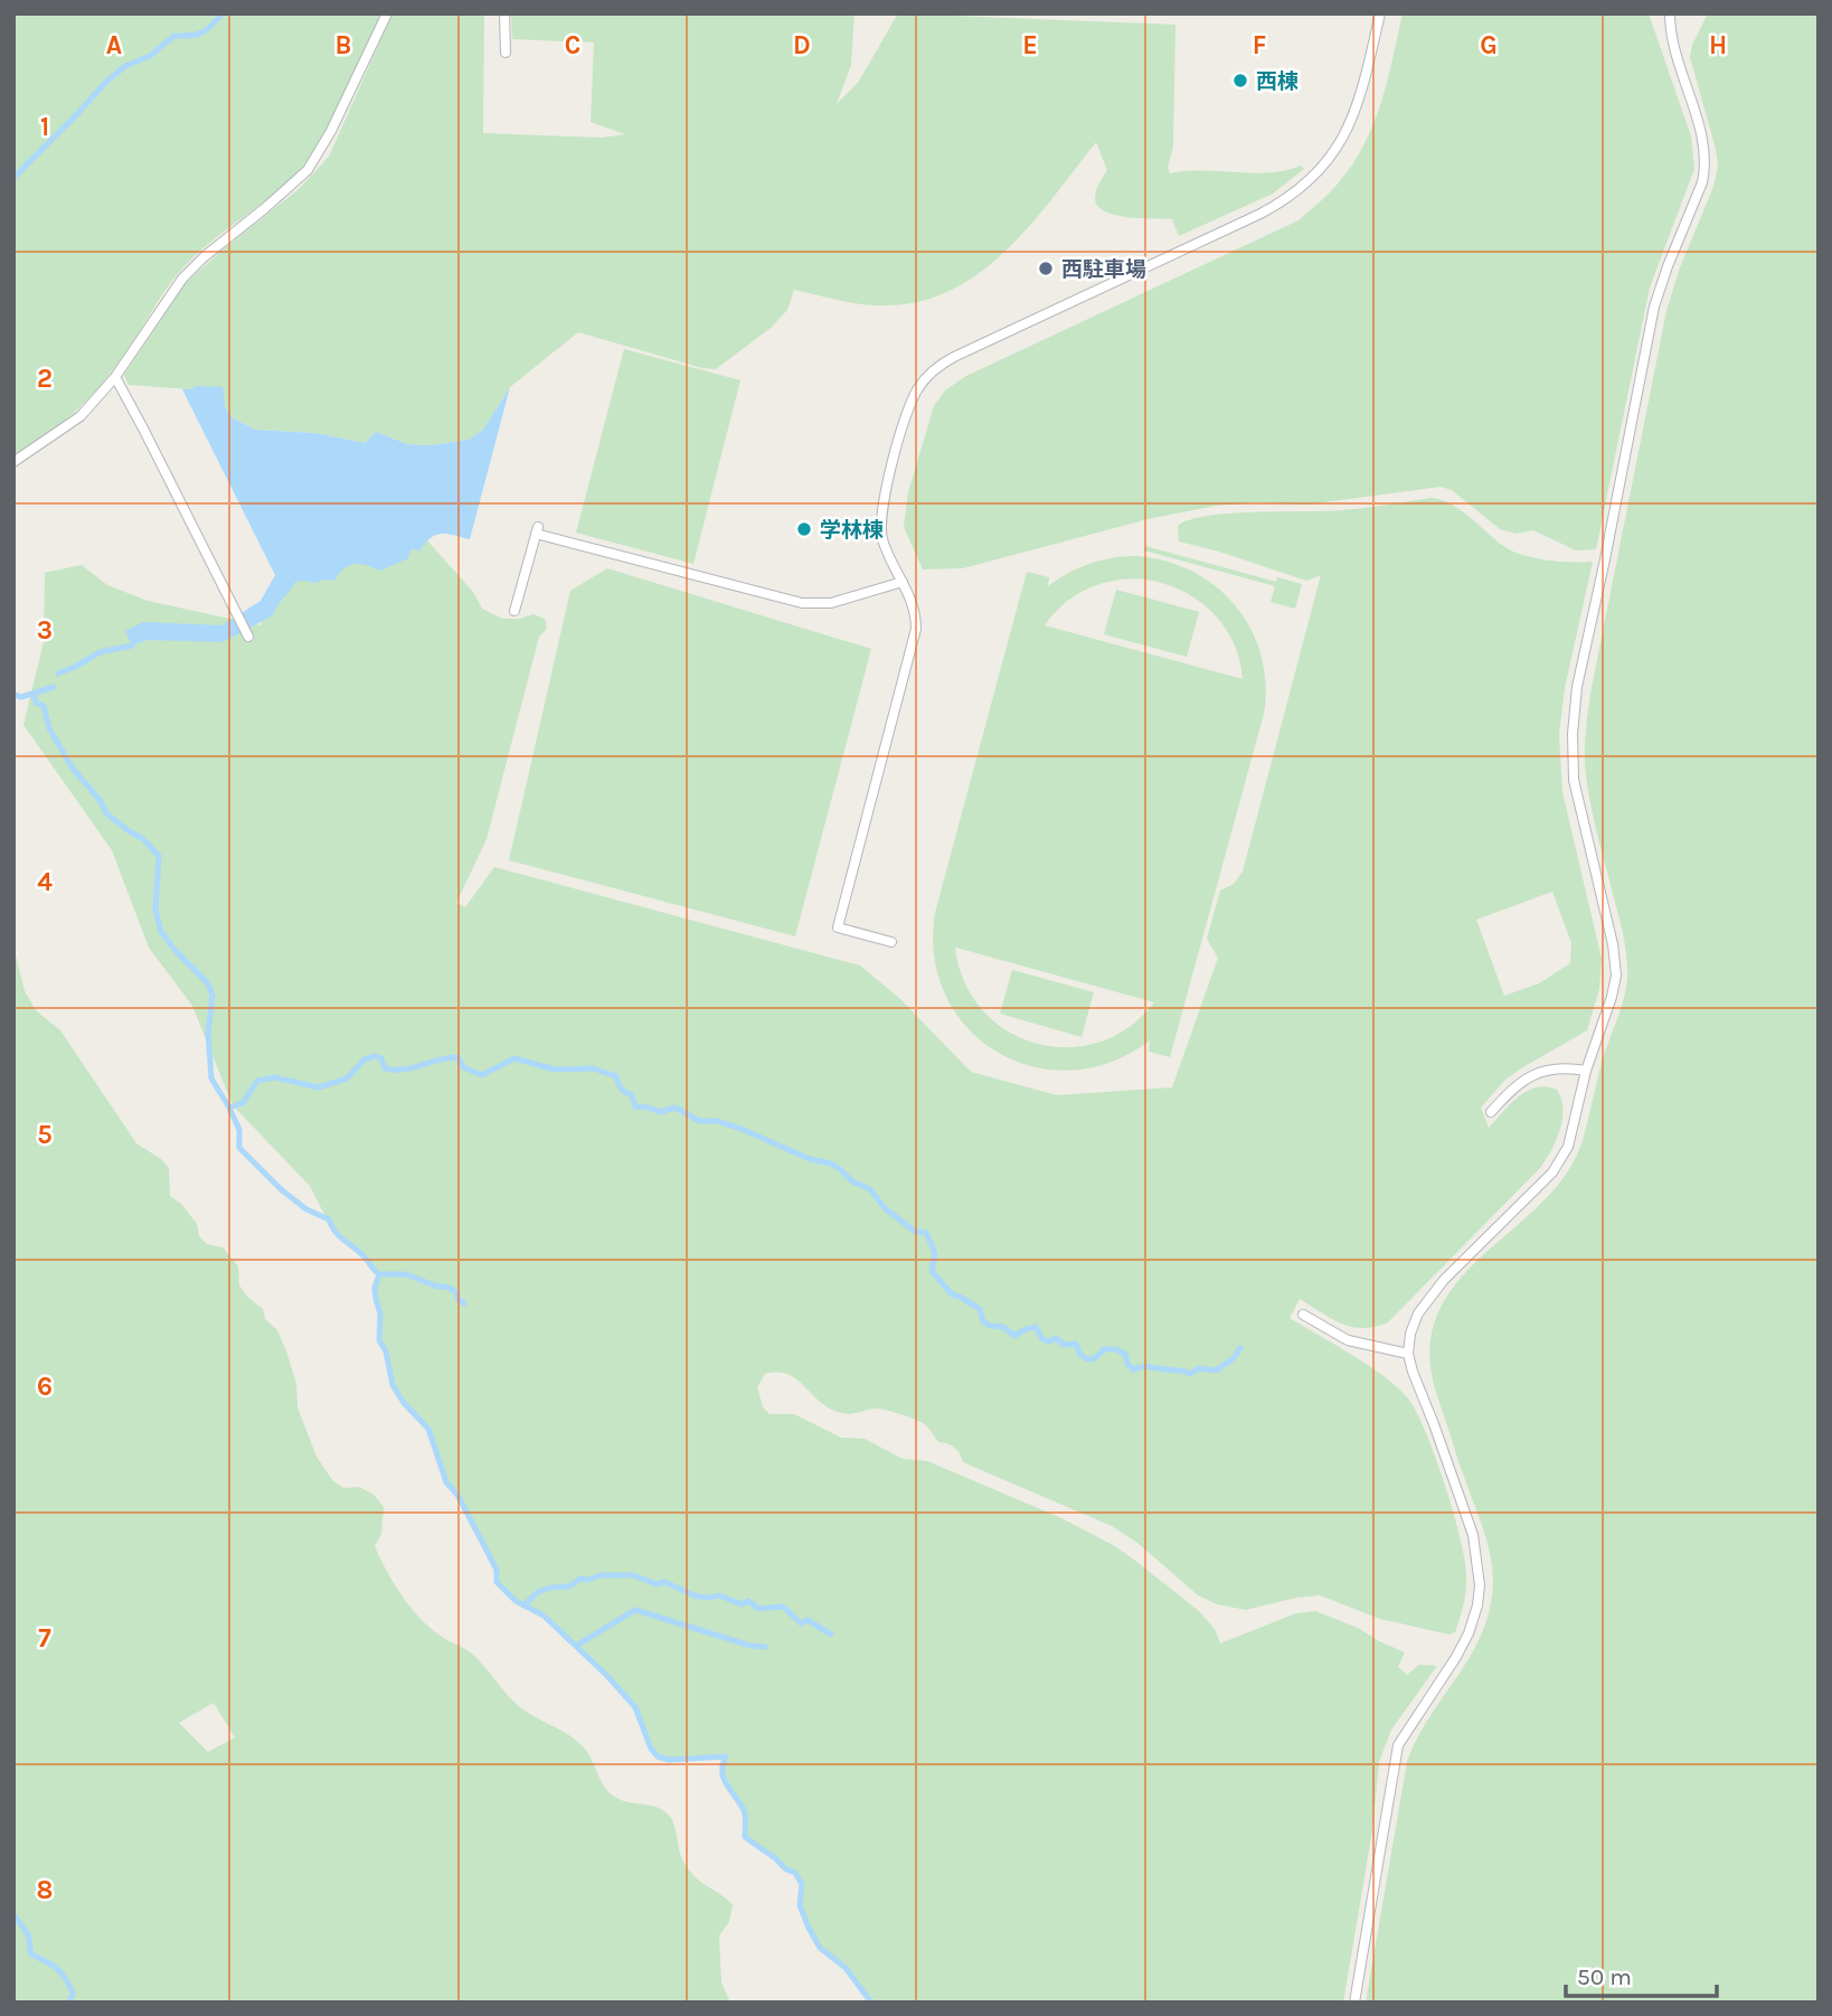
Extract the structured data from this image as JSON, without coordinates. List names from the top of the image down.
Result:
{
  "places": ["西棟", "西駐車場", "学林棟"],
  "scale_bar": "50 m",
  "grid": {
    "columns": [
      "A",
      "B",
      "C",
      "D",
      "E",
      "F",
      "G",
      "H"
    ],
    "rows": [
      "1",
      "2",
      "3",
      "4",
      "5",
      "6",
      "7",
      "8"
    ]
  }
}
